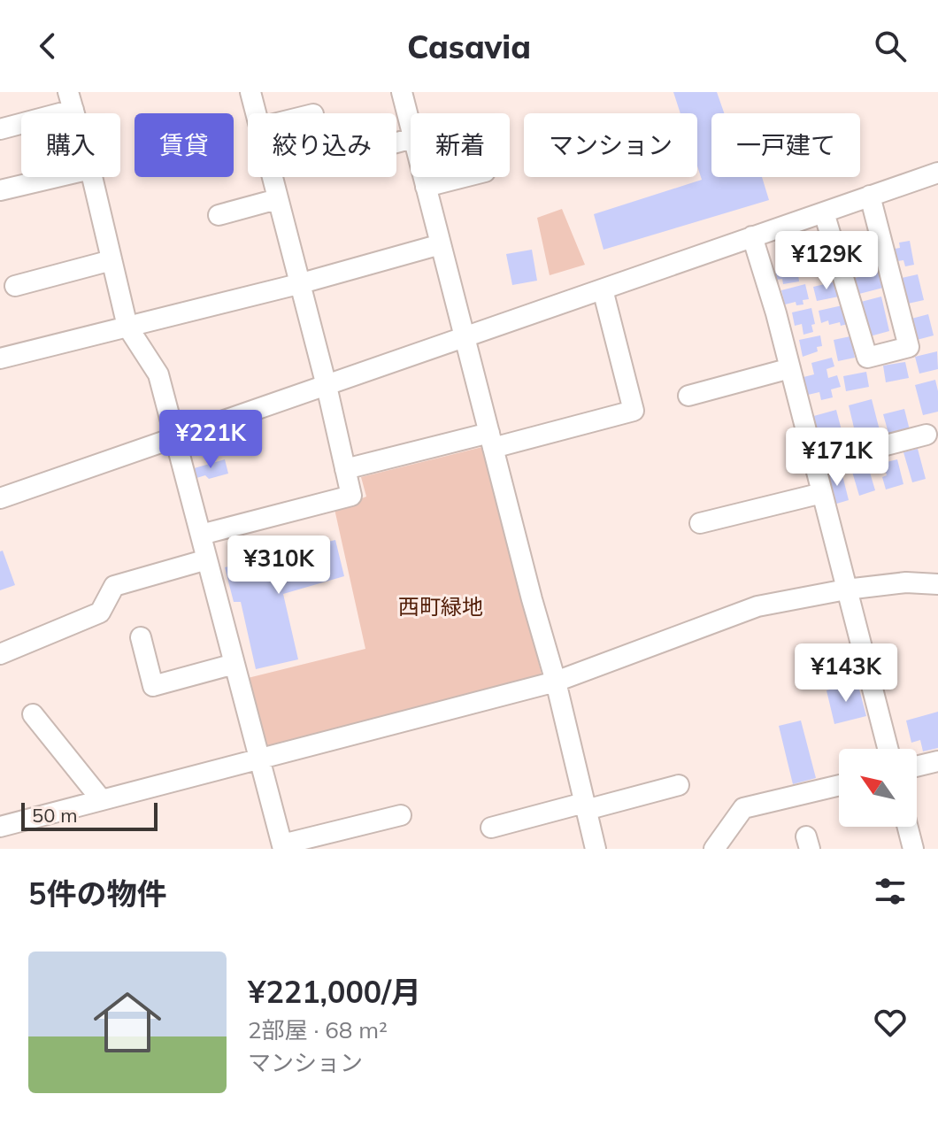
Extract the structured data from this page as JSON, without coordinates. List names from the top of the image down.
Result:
{
  "parks": ["西町緑地"],
  "scale_bar": "50 m",
  "north": "top left",
  "page": {
    "header": "Casavia",
    "chip": [
      "購入",
      "賃貸",
      "絞り込み",
      "新着",
      "マンション",
      "一戸建て"
    ],
    "price": [
      "¥129K",
      "¥221K",
      "¥171K",
      "¥310K",
      "¥143K"
    ],
    "scale": "50 m",
    "heading": "5件の物件",
    "list": [
      {
        "name": "¥221,000/月",
        "note": "2部屋 · 68 m² · マンション"
      }
    ]
  }
}
